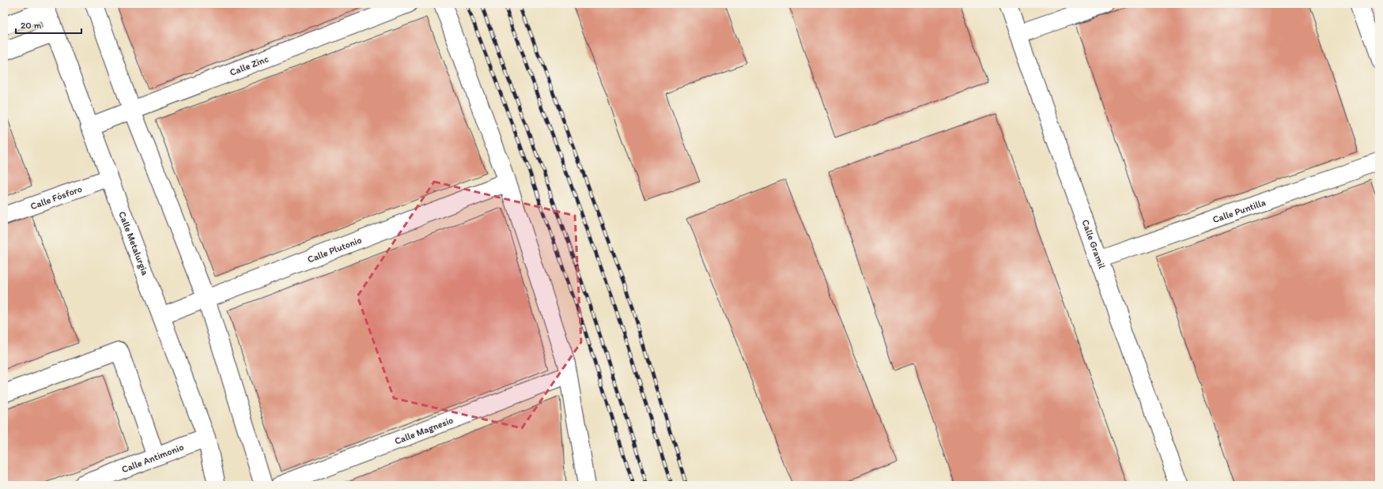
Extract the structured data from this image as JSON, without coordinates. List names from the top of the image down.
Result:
{
  "streets": {
    "street": [
      "Calle Zinc",
      "Calle Fósforo",
      "Calle Puntilla",
      "Calle Metalurgia",
      "Calle Gramil",
      "Calle Plutonio",
      "Calle Magnesio",
      "Calle Antimonio"
    ]
  },
  "crossings": [
    ["Calle Zinc", "Calle Metalurgia"],
    ["Calle Fósforo", "Calle Metalurgia"],
    ["Calle Puntilla", "Calle Gramil"],
    ["Calle Metalurgia", "Calle Plutonio"],
    ["Calle Metalurgia", "Calle Antimonio"]
  ],
  "scale_bar": "20 m"
}
